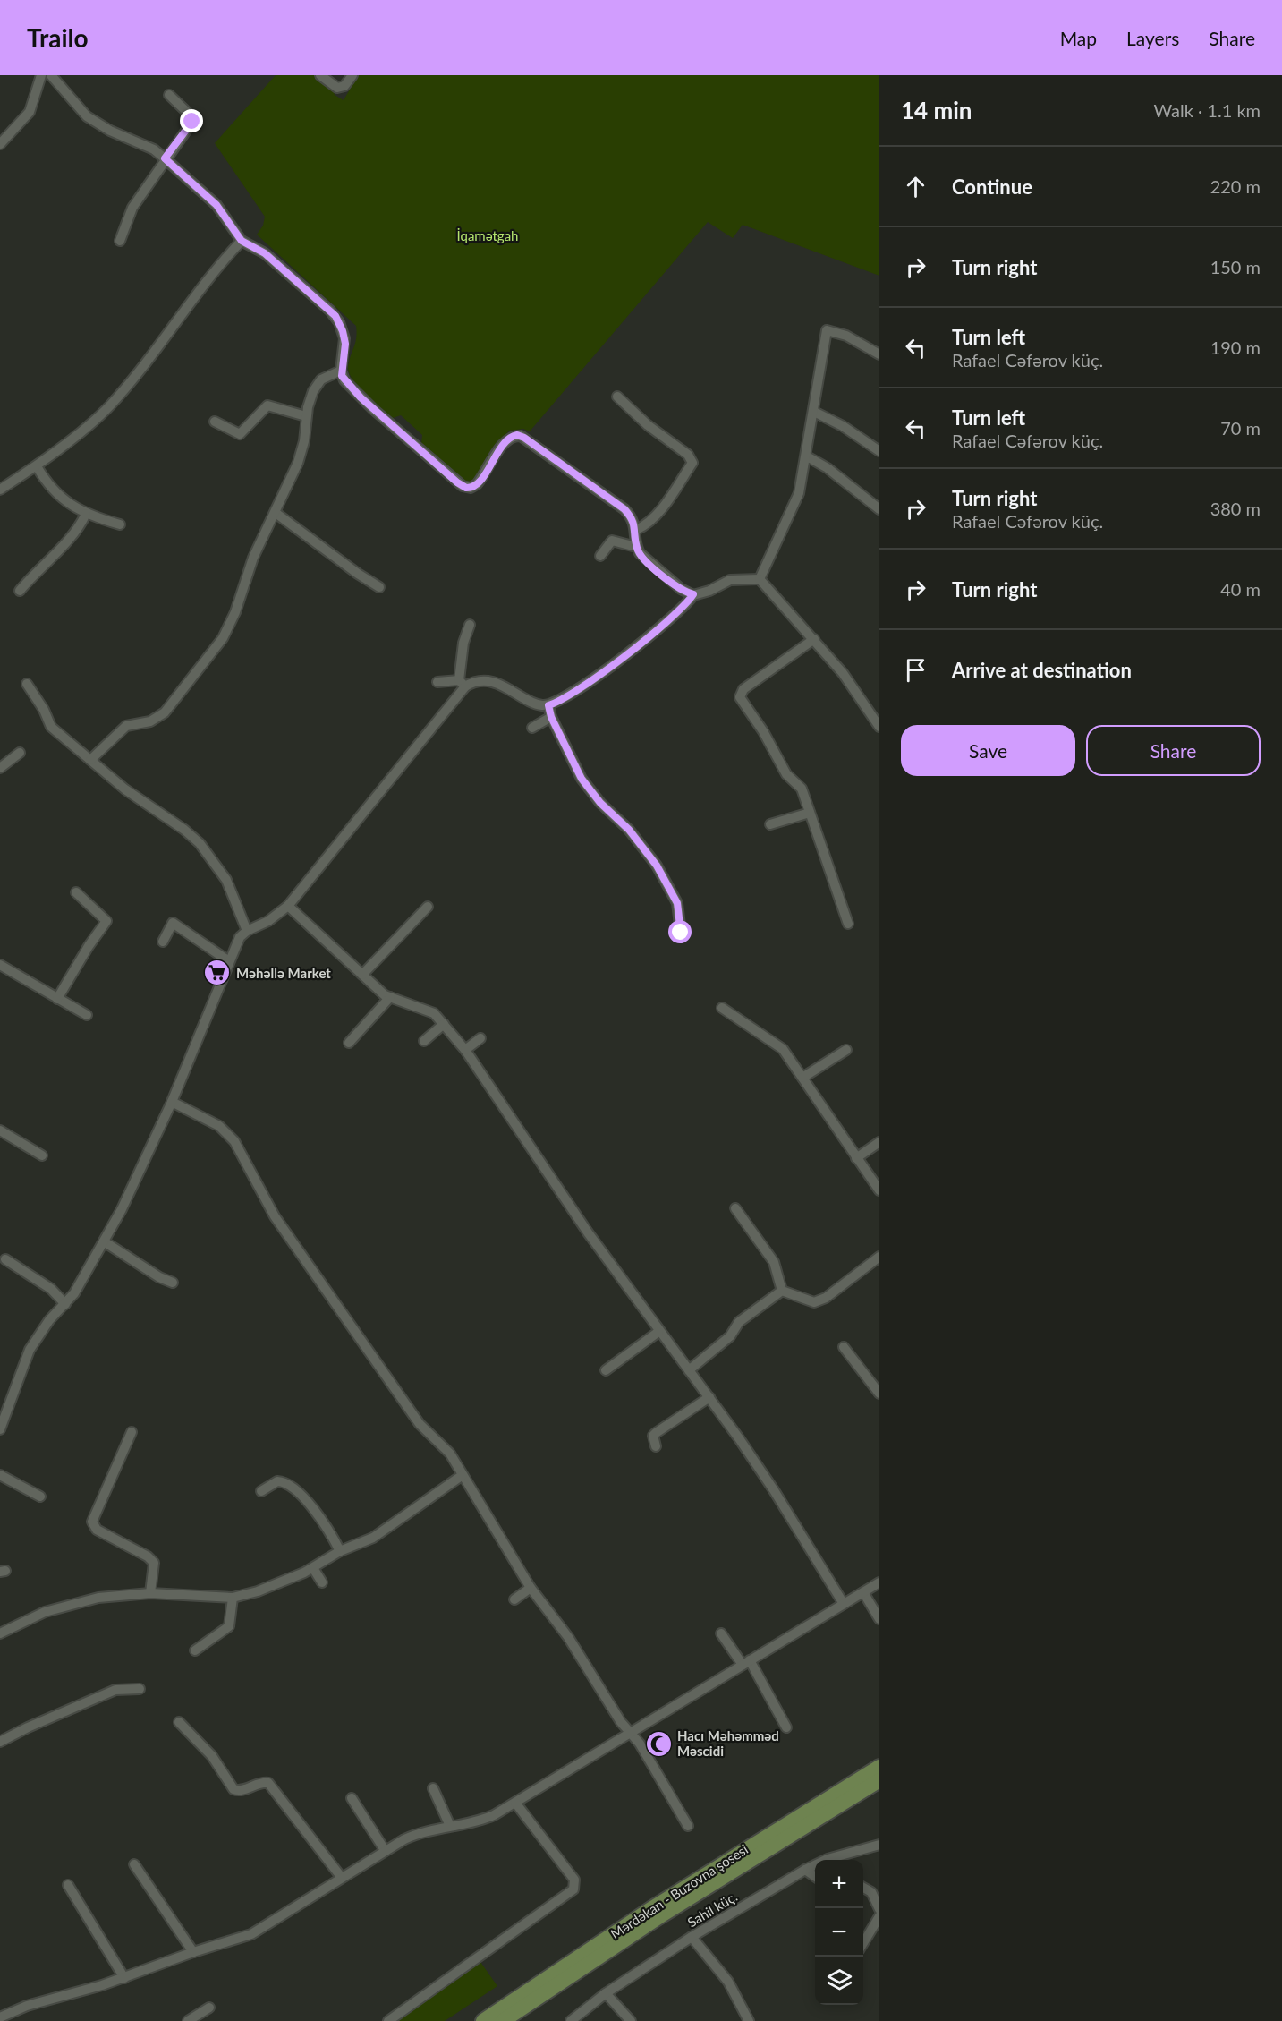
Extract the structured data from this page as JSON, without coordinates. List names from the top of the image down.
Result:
{
  "streets": {
    "main road": ["Mərdəkan - Buzovna şosesi"],
    "street": ["Sahil küç."]
  },
  "parks": ["İqamətgah"],
  "places": {
    "supermarket": ["Məhəllə Market"],
    "mosque": ["Hacı Məhəmməd Məscidi"]
  },
  "page": {
    "header": "Trailo",
    "nav": ["Map", "Layers", "Share"],
    "heading": ["14 min", "Walk · 1.1 km"],
    "list": [
      ["Continue", "220 m"],
      ["Turn right", "150 m"],
      ["Turn left", "Rafael Cəfərov küç.", "190 m"],
      ["Turn left", "Rafael Cəfərov küç.", "70 m"],
      ["Turn right", "Rafael Cəfərov küç.", "380 m"],
      ["Turn right", "40 m"],
      "Arrive at destination"
    ],
    "buttons": ["Save", "Share"],
    "map_buttons": ["+", "−"]
  }
}
